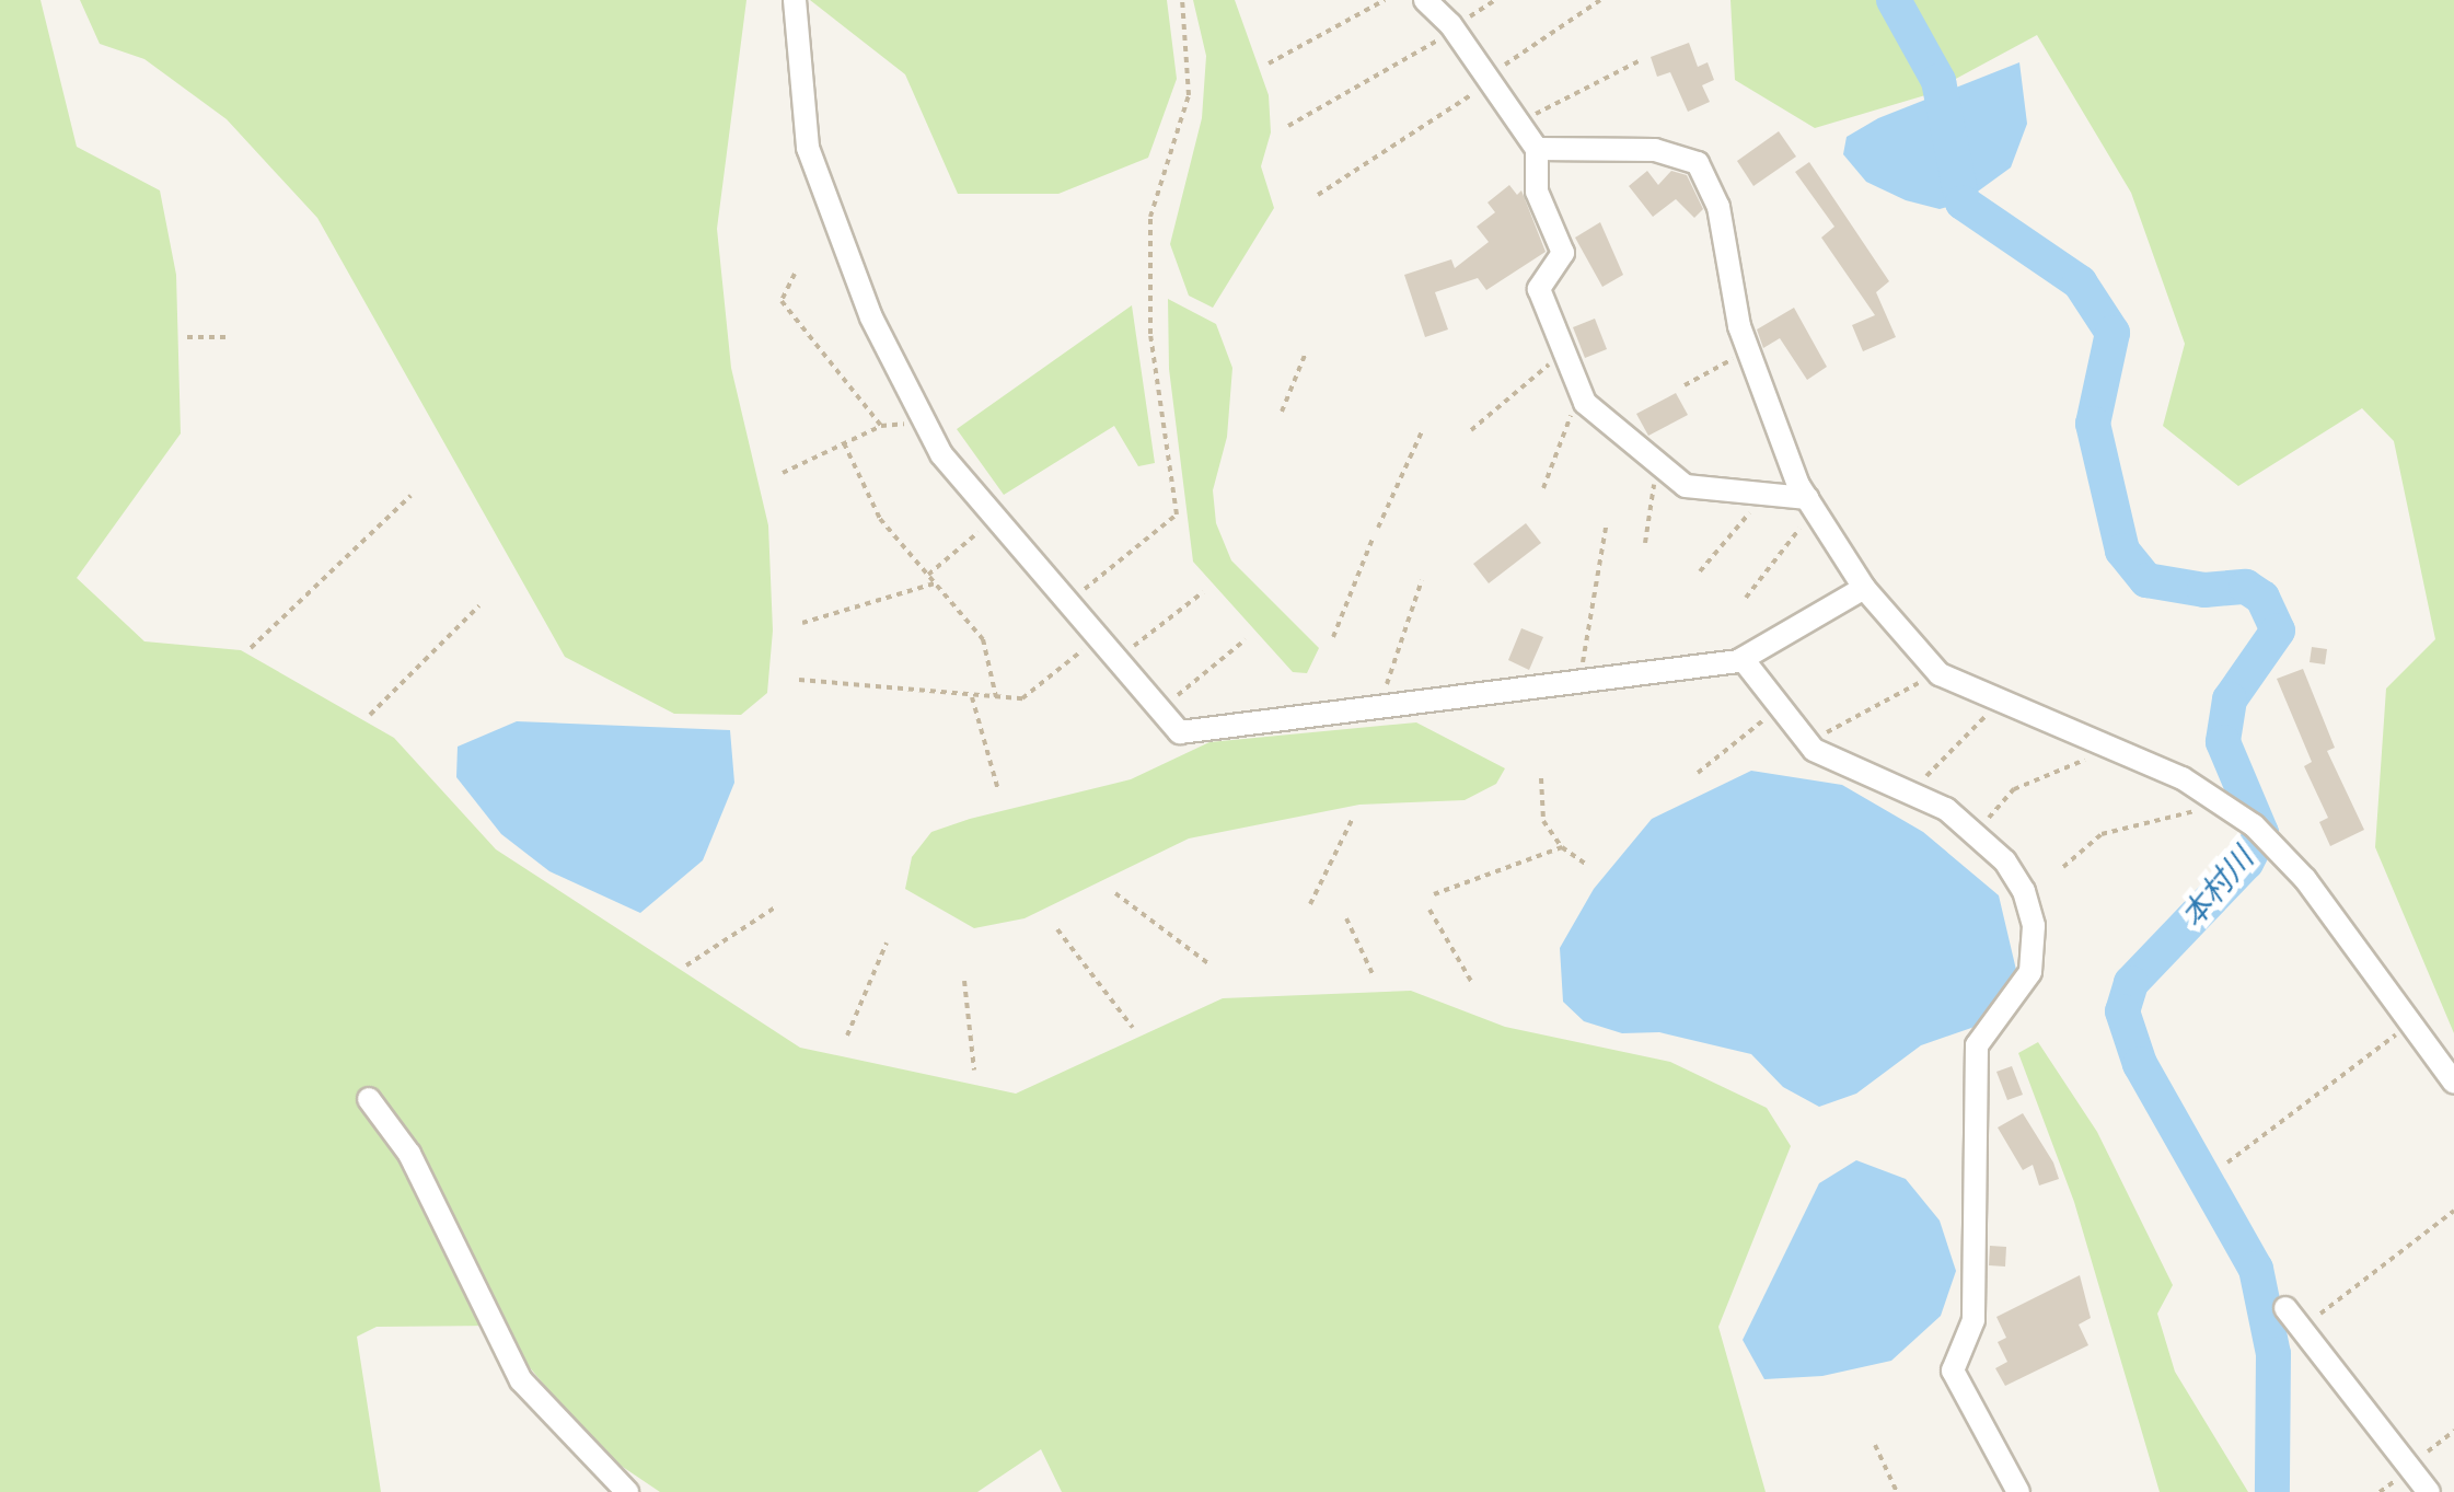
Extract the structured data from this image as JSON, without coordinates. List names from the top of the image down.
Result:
{
  "water": ["本村川"]
}
